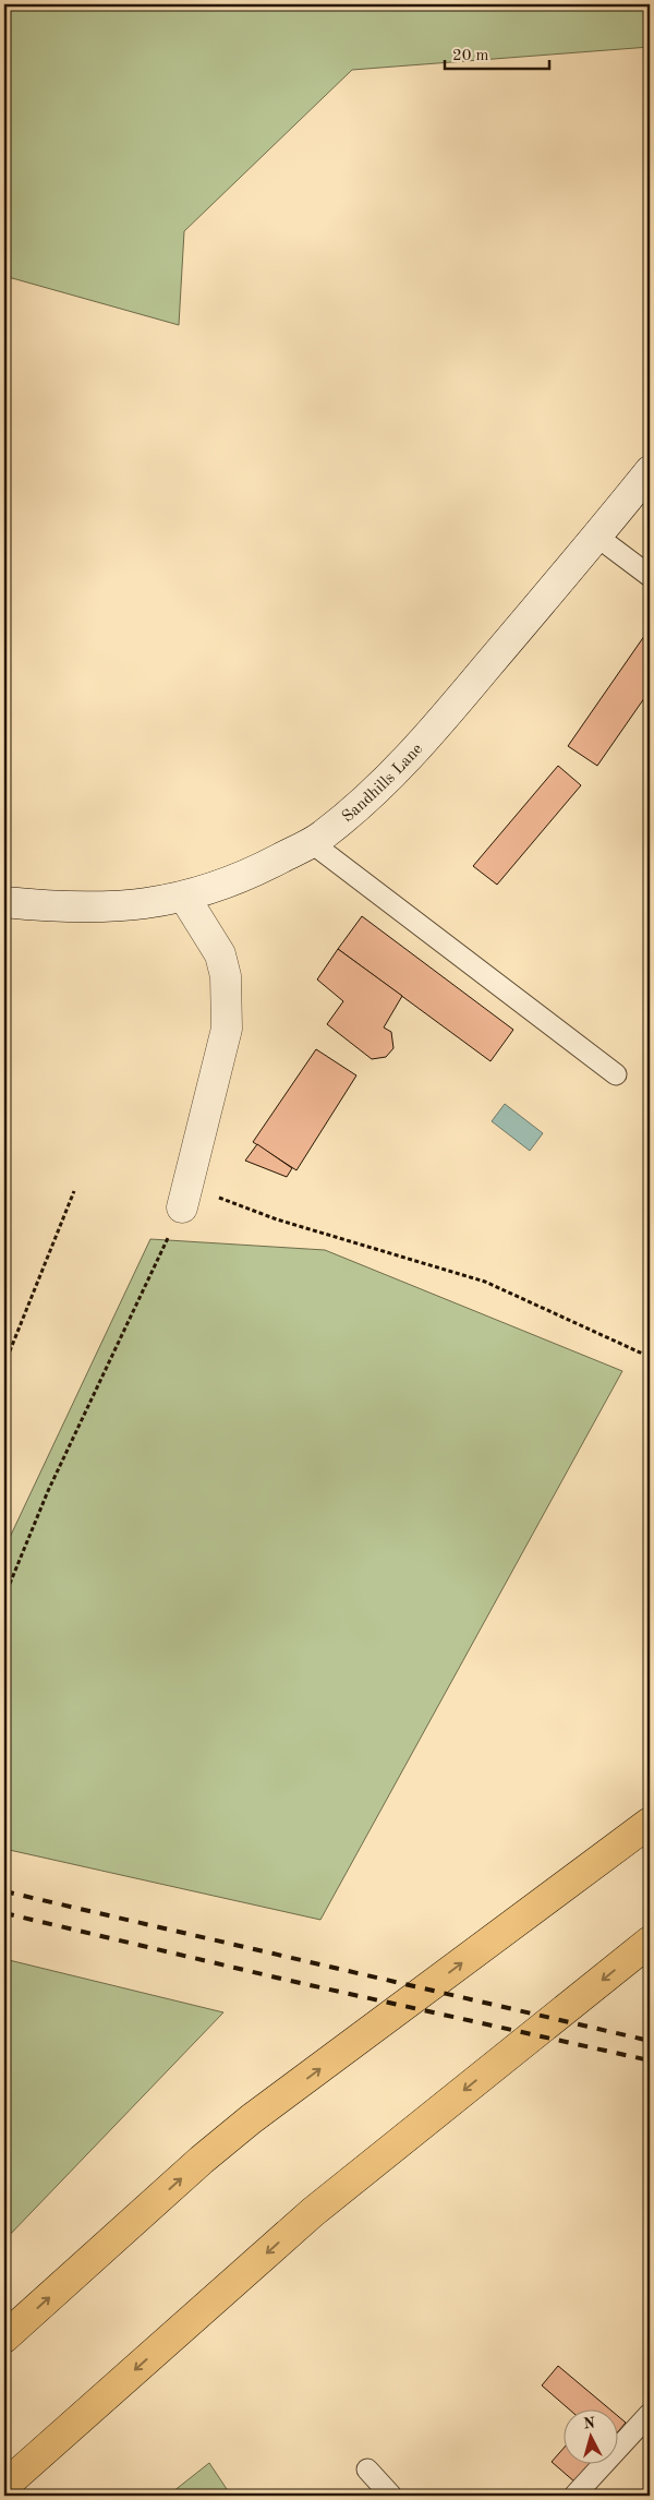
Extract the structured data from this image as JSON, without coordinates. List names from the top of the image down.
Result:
{
  "streets": {
    "main road": ["Sandhills Lane"]
  },
  "scale_bar": "20 m",
  "north": "top"
}
